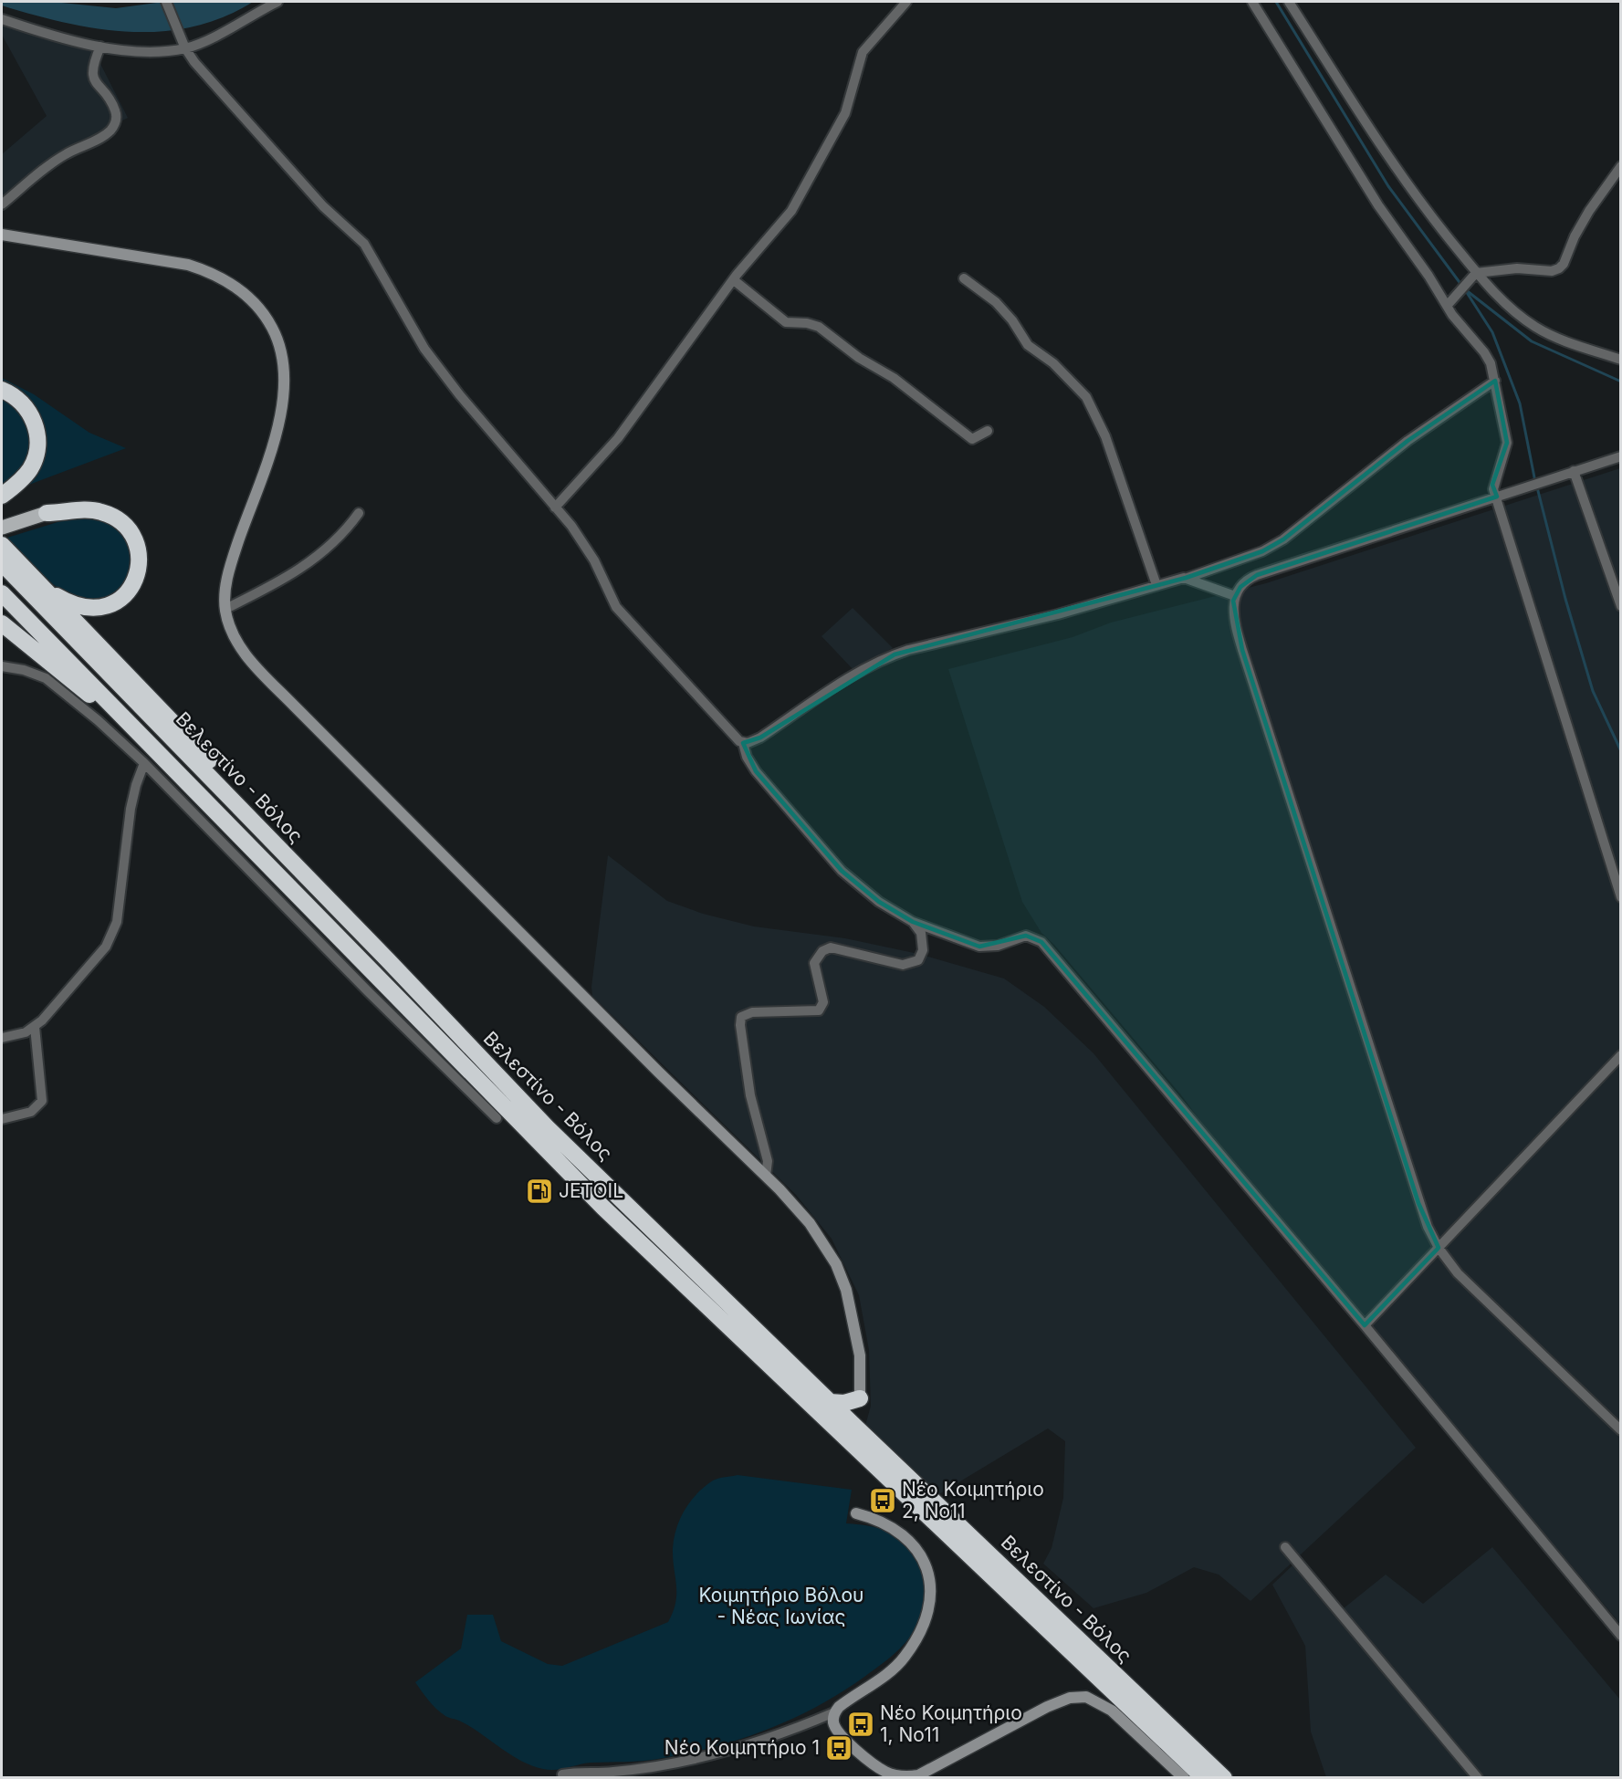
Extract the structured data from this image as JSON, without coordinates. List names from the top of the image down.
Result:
{
  "streets": {
    "highway": ["Βελεστίνο - Βόλος"]
  },
  "parks": ["Κοιμητήριο Βόλου - Νέας Ιωνίας"],
  "places": {
    "fuel station": ["JETOIL"],
    "bus stop": ["Νέο Κοιμητήριο 2, Νο11", "Νέο Κοιμητήριο 1, Νο11", "Νέο Κοιμητήριο 1"]
  }
}
